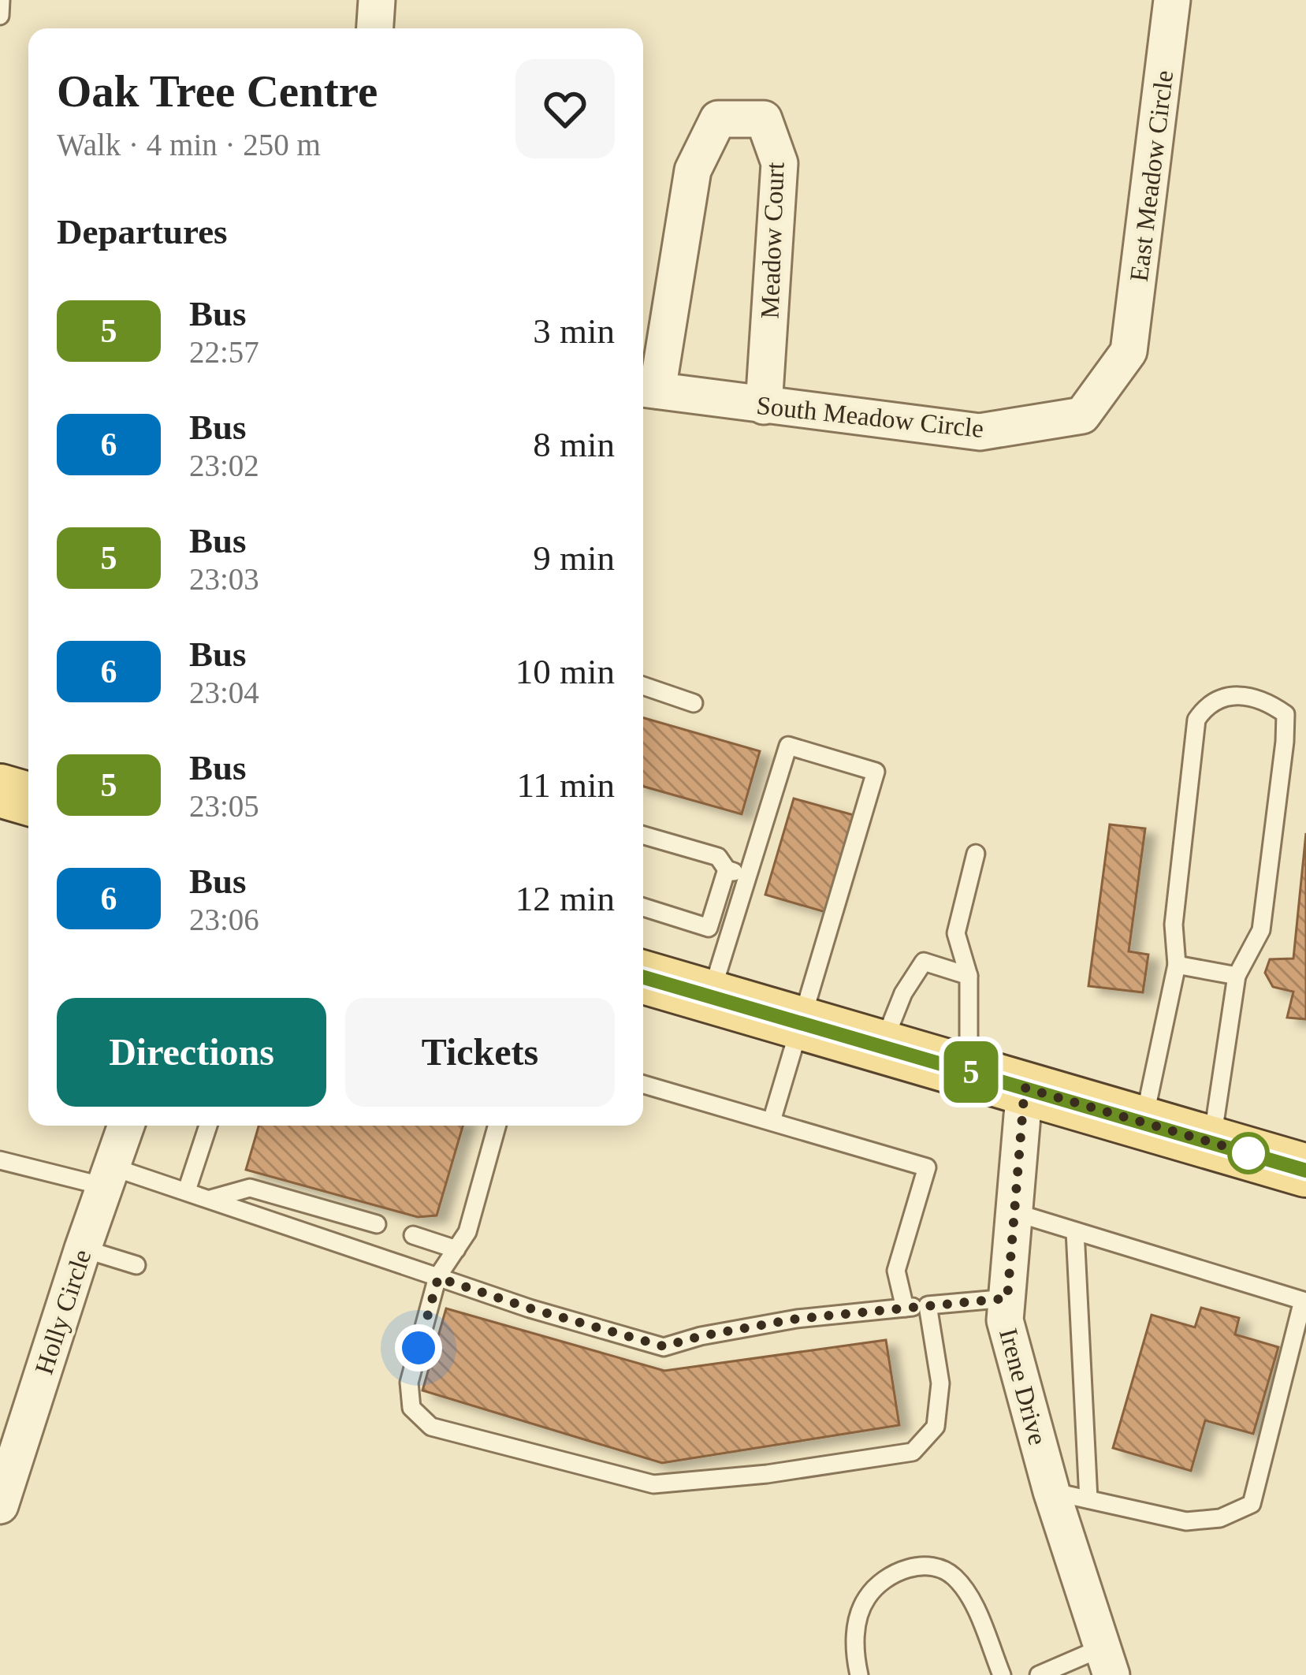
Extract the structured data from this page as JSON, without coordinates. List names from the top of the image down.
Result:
{
  "streets": {
    "street": [
      "East Meadow Circle",
      "Meadow Court",
      "South Meadow Circle",
      "Holly Circle",
      "Irene Drive"
    ]
  },
  "crossings": [
    ["East Meadow Circle", "South Meadow Circle"],
    ["Meadow Court", "South Meadow Circle"]
  ],
  "lines": ["bus line 5"],
  "page": {
    "on_map": "5",
    "heading": [
      ["Oak Tree Centre", "Walk · 4 min · 250 m"],
      "Departures"
    ],
    "list": [
      {
        "mark": "5",
        "name": "Bus",
        "note": "22:57",
        "value": "3 min"
      },
      {
        "mark": "6",
        "name": "Bus",
        "note": "23:02",
        "value": "8 min"
      },
      {
        "mark": "5",
        "name": "Bus",
        "note": "23:03",
        "value": "9 min"
      },
      {
        "mark": "6",
        "name": "Bus",
        "note": "23:04",
        "value": "10 min"
      },
      {
        "mark": "5",
        "name": "Bus",
        "note": "23:05",
        "value": "11 min"
      },
      {
        "mark": "6",
        "name": "Bus",
        "note": "23:06",
        "value": "12 min"
      }
    ],
    "buttons": ["Directions", "Tickets"]
  }
}
